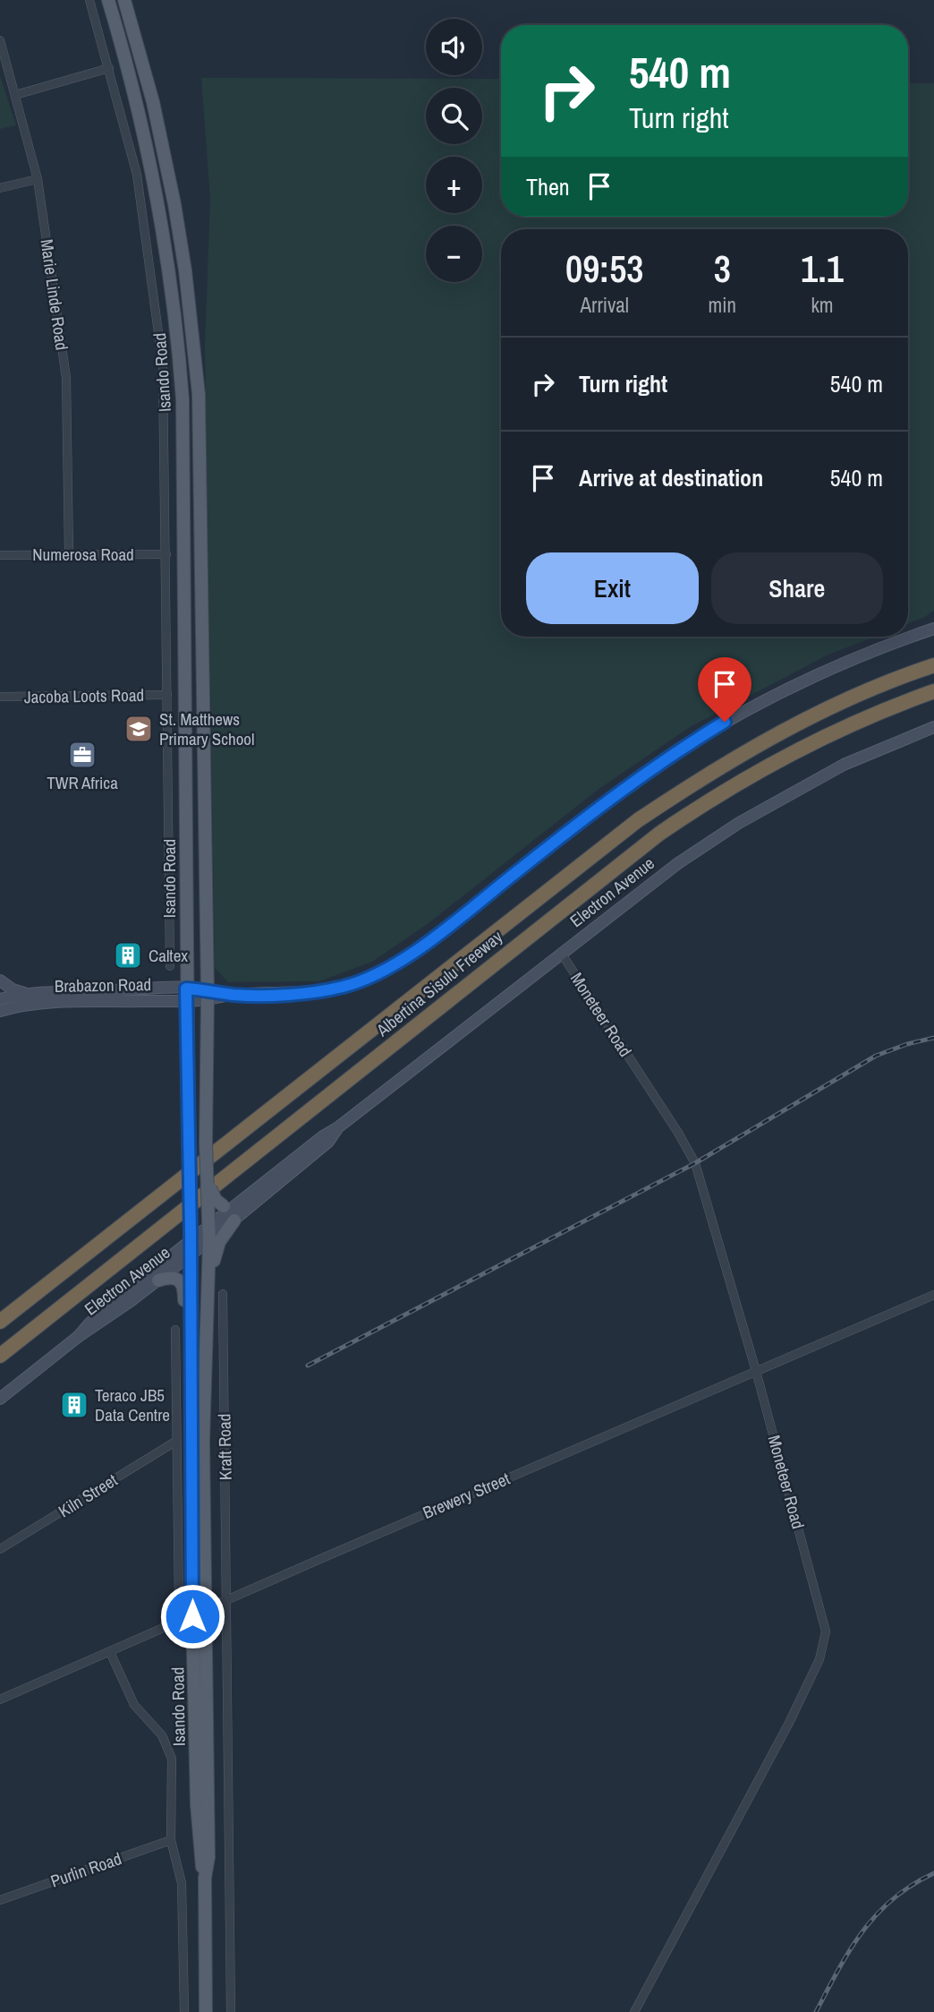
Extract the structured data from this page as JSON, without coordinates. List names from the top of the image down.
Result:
{
  "streets": {
    "highway": ["Albertina Sisulu Freeway"],
    "main road": ["Isando Road", "Electron Avenue", "Brabazon Road"],
    "street": [
      "Marie Linde Road",
      "Numerosa Road",
      "Jacoba Loots Road",
      "Moneteer Road",
      "Kraft Road",
      "Kiln Street",
      "Brewery Street",
      "Purlin Road"
    ]
  },
  "crossings": [
    ["Marie Linde Road", "Numerosa Road"],
    ["Isando Road", "Numerosa Road"],
    ["Isando Road", "Jacoba Loots Road"],
    ["Isando Road", "Electron Avenue"],
    ["Isando Road", "Brabazon Road"],
    ["Isando Road", "Brewery Street"],
    ["Electron Avenue", "Moneteer Road"],
    ["Moneteer Road", "Brewery Street"],
    ["Kraft Road", "Brewery Street"]
  ],
  "places": {
    "school or university": ["St. Matthews Primary School"],
    "office": ["TWR Africa"],
    "building": ["Caltex", "Teraco JB5 Data Centre"]
  },
  "page": {
    "map_buttons": ["+", "−"],
    "turn": ["540 m", "Turn right"],
    "then": "Then",
    "eta": [
      "09:53",
      "Arrival",
      "3",
      "min",
      "1.1",
      "km"
    ],
    "list": [
      {
        "name": "Turn right",
        "value": "540 m"
      },
      {
        "name": "Arrive at destination",
        "value": "540 m"
      }
    ],
    "buttons": ["Exit", "Share"]
  }
}
